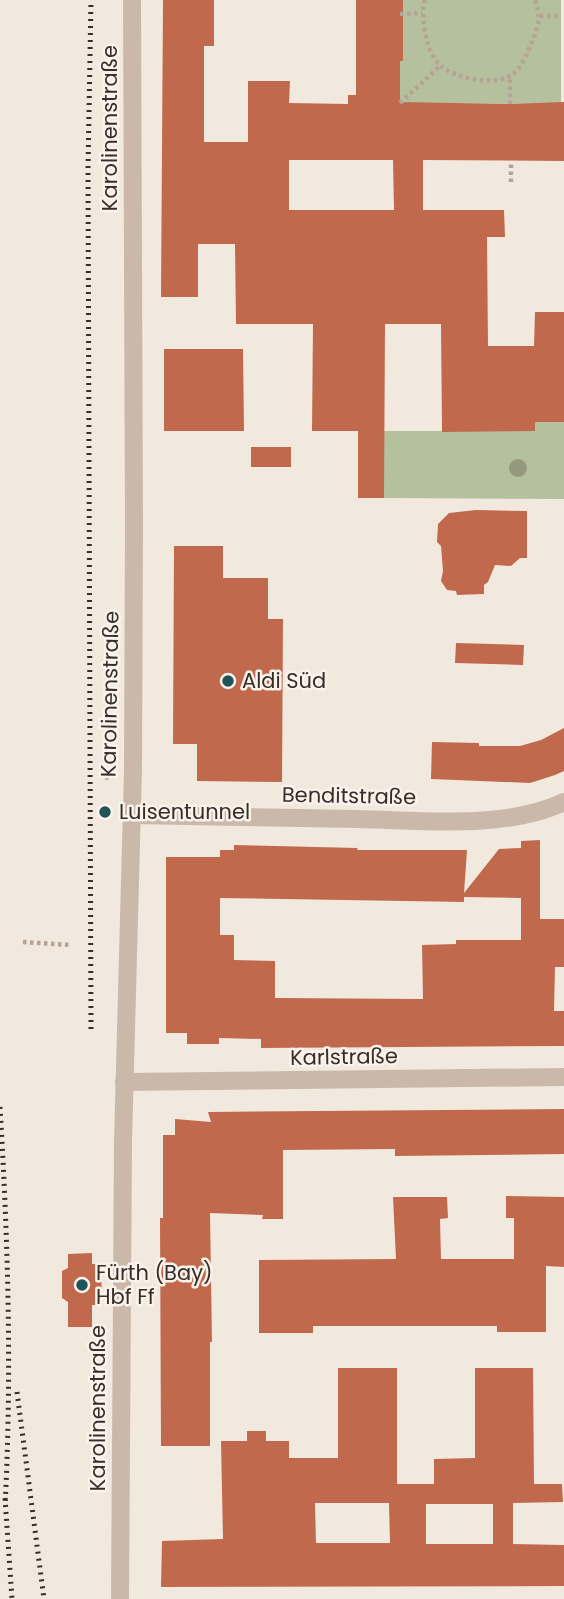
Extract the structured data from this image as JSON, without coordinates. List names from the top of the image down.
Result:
{
  "streets": {
    "street": ["Karolinenstraße", "Benditstraße", "Karlstraße"]
  },
  "crossings": [
    ["Karolinenstraße", "Benditstraße"],
    ["Karolinenstraße", "Karlstraße"]
  ],
  "places": ["Aldi Süd", "Luisentunnel", "Fürth (Bay) Hbf Ff"]
}
